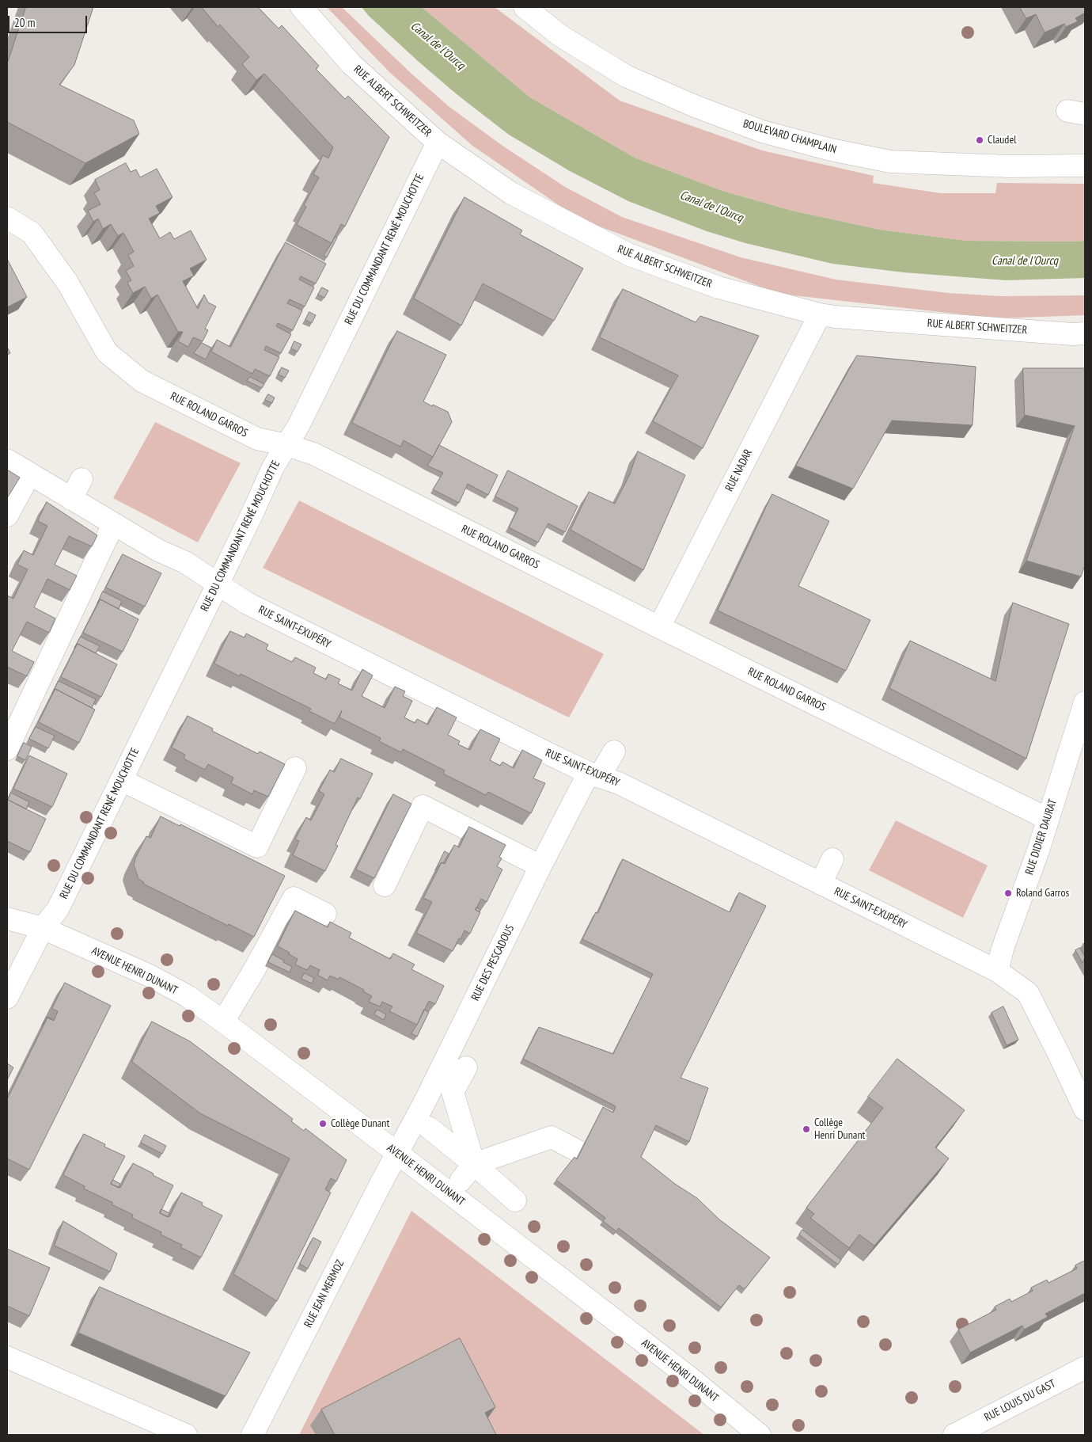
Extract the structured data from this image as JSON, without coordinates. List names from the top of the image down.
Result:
{
  "streets": {
    "street": [
      "RUE ALBERT SCHWEITZER",
      "BOULEVARD CHAMPLAIN",
      "RUE DU COMMANDANT RENÉ MOUCHOTTE",
      "RUE ROLAND GARROS",
      "RUE NADAR",
      "RUE SAINT-EXUPÉRY",
      "RUE DIDIER DAURAT",
      "RUE DES PESCADOUS",
      "AVENUE HENRI DUNANT",
      "RUE JEAN MERMOZ",
      "RUE LOUIS DU GAST"
    ]
  },
  "crossings": [
    ["RUE ALBERT SCHWEITZER", "RUE DU COMMANDANT RENÉ MOUCHOTTE"],
    ["RUE ALBERT SCHWEITZER", "RUE NADAR"],
    ["RUE DU COMMANDANT RENÉ MOUCHOTTE", "RUE ROLAND GARROS"],
    ["RUE DU COMMANDANT RENÉ MOUCHOTTE", "RUE SAINT-EXUPÉRY"],
    ["RUE DU COMMANDANT RENÉ MOUCHOTTE", "AVENUE HENRI DUNANT"],
    ["RUE ROLAND GARROS", "RUE NADAR"],
    ["RUE ROLAND GARROS", "RUE DIDIER DAURAT"],
    ["RUE SAINT-EXUPÉRY", "RUE DIDIER DAURAT"],
    ["RUE SAINT-EXUPÉRY", "RUE DES PESCADOUS"],
    ["RUE DES PESCADOUS", "AVENUE HENRI DUNANT"],
    ["RUE DES PESCADOUS", "RUE JEAN MERMOZ"],
    ["AVENUE HENRI DUNANT", "RUE JEAN MERMOZ"]
  ],
  "water": ["Canal de l'Ourcq"],
  "places": [
    "Claudel",
    "Roland Garros",
    "Collège Dunant",
    "Collège Henri Dunant"
  ],
  "scale_bar": "20 m"
}
